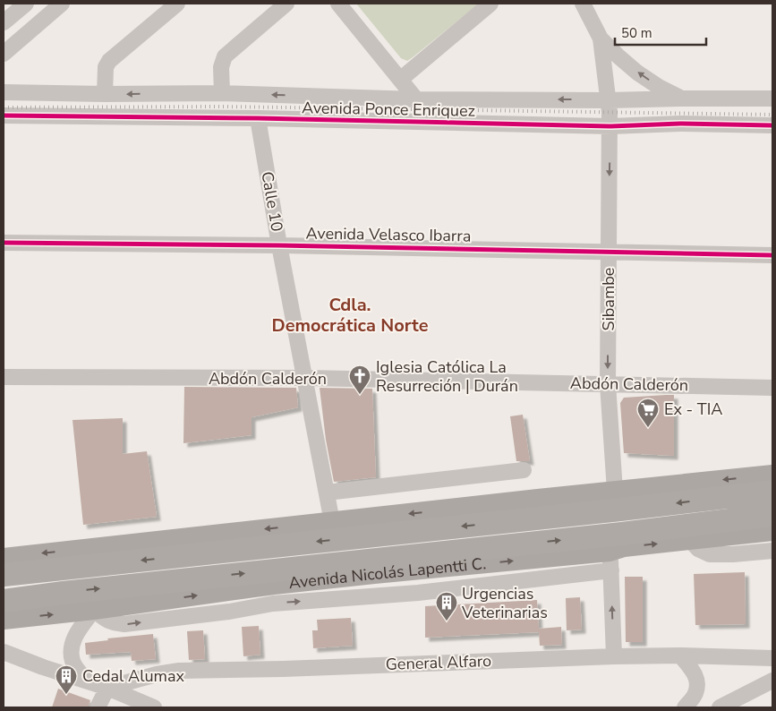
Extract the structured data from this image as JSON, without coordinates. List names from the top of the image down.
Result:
{
  "streets": {
    "highway": ["Avenida Nicolás Lapentti C."],
    "street": [
      "Avenida Ponce Enriquez",
      "Calle 10",
      "Avenida Velasco Ibarra",
      "Sibambe",
      "Abdón Calderón",
      "General Alfaro"
    ]
  },
  "crossings": [
    ["Avenida Ponce Enriquez", "Calle 10"],
    ["Avenida Ponce Enriquez", "Sibambe"],
    ["Calle 10", "Avenida Velasco Ibarra"],
    ["Calle 10", "Abdón Calderón"],
    ["Avenida Velasco Ibarra", "Sibambe"],
    ["Sibambe", "Abdón Calderón"],
    ["Sibambe", "Avenida Nicolás Lapentti C."],
    ["Sibambe", "General Alfaro"]
  ],
  "districts": ["Cdla. Democrática Norte"],
  "places": {
    "church": ["Iglesia Católica La Resurreción | Durán"],
    "supermarket": ["Ex - TIA"],
    "building": ["Urgencias Veterinarias", "Cedal Alumax"]
  },
  "scale_bar": "50 m"
}
